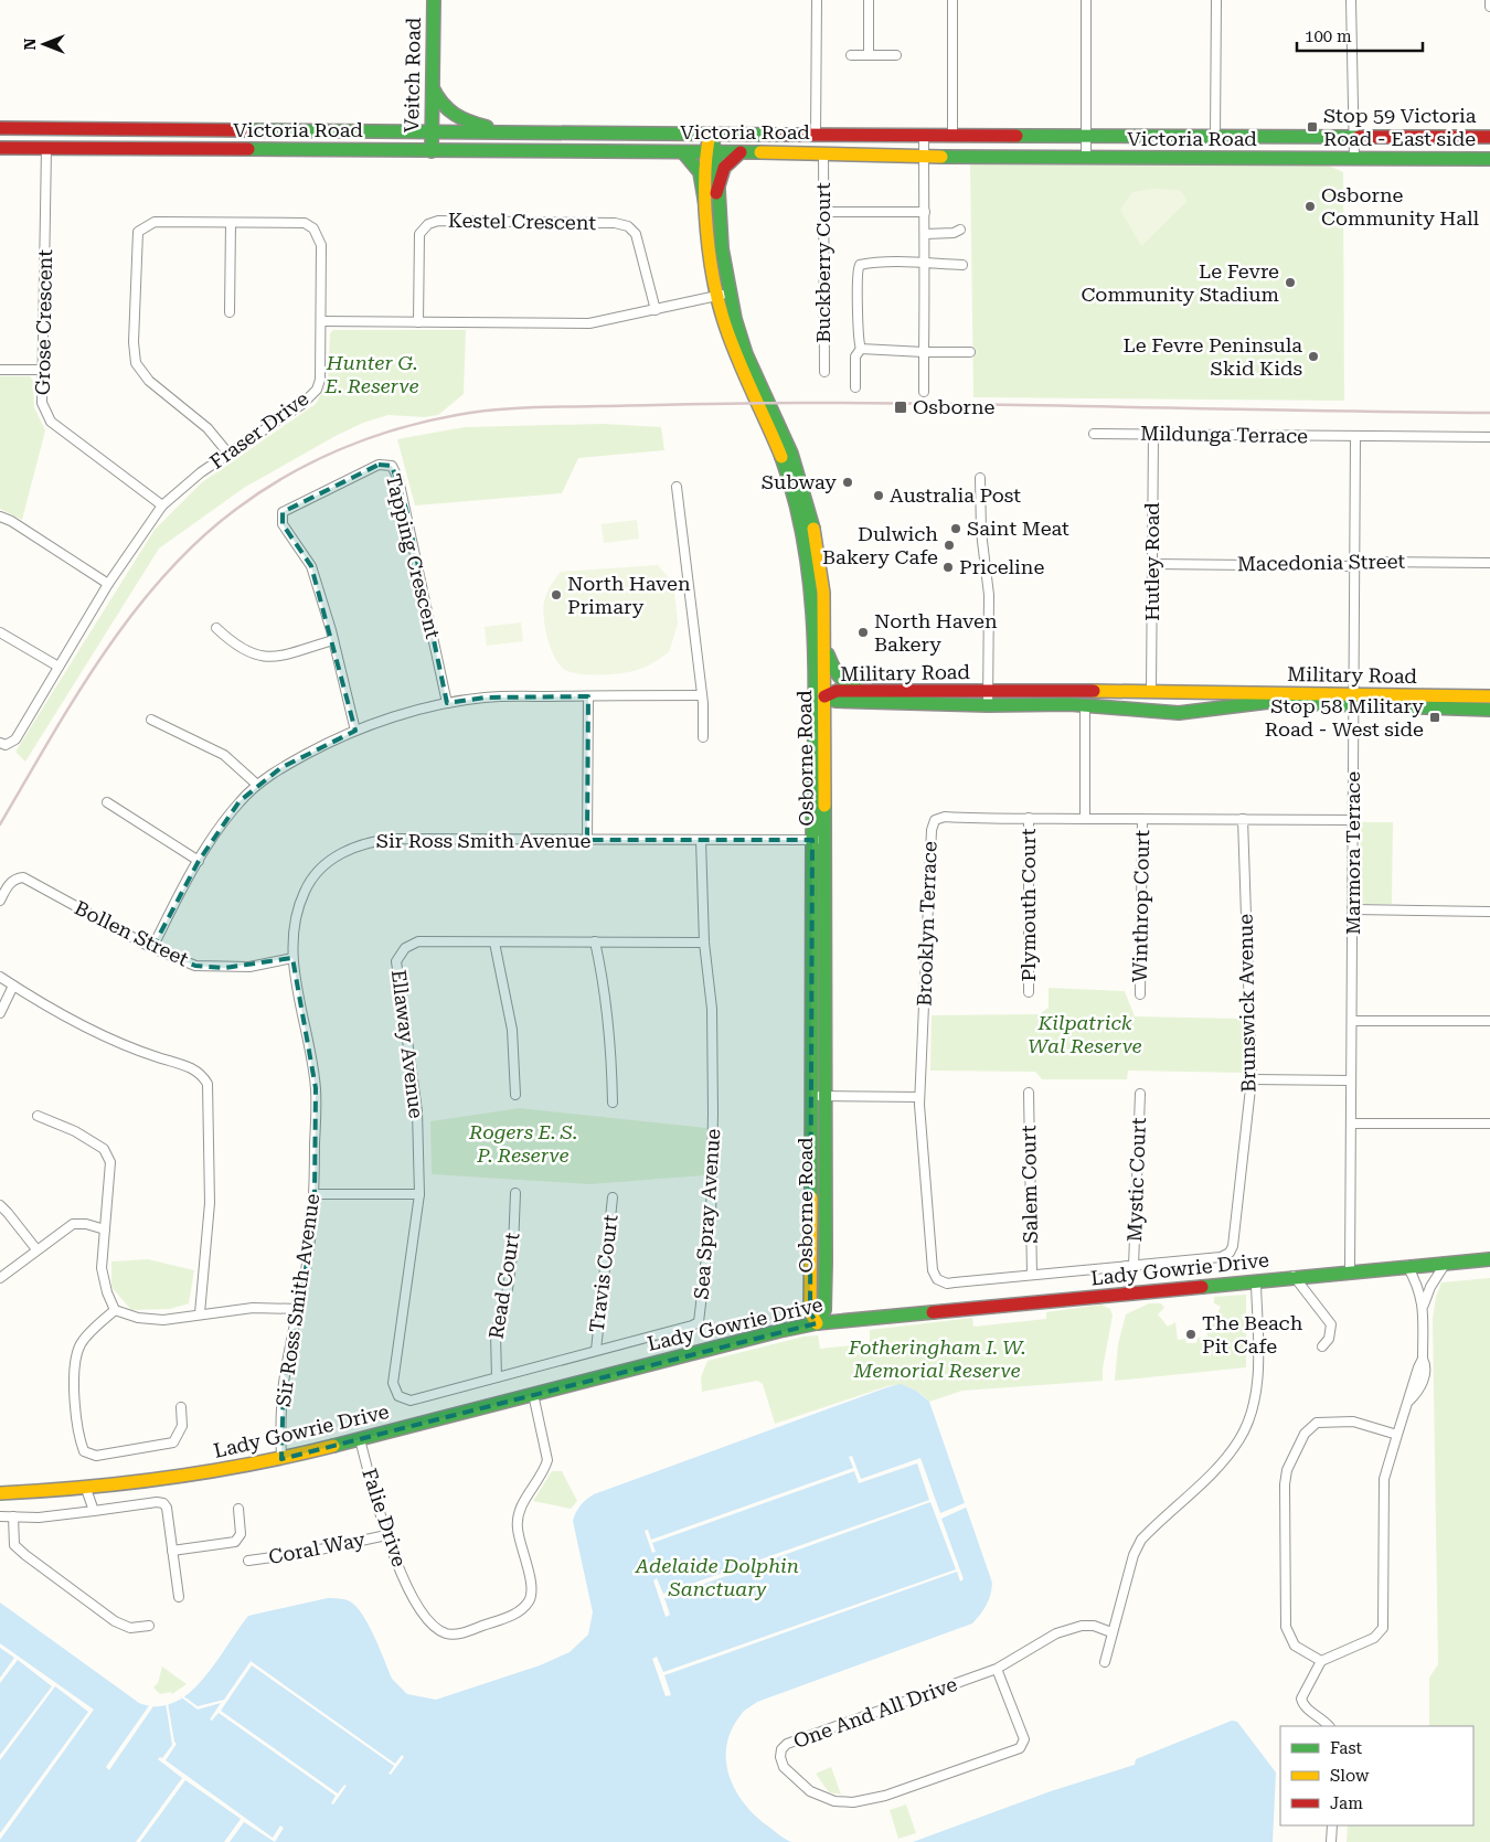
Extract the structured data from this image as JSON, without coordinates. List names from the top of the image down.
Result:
{
  "streets": {
    "main road": [
      "Veitch Road",
      "Victoria Road",
      "Military Road",
      "Osborne Road",
      "Lady Gowrie Drive"
    ],
    "street": [
      "Kestel Crescent",
      "Buckberry Court",
      "Grose Crescent",
      "Fraser Drive",
      "Mildunga Terrace",
      "Tapping Crescent",
      "Hutley Road",
      "Macedonia Street",
      "Sir Ross Smith Avenue",
      "Marmora Terrace",
      "Plymouth Court",
      "Winthrop Court",
      "Brooklyn Terrace",
      "Bollen Street",
      "Brunswick Avenue",
      "Ellaway Avenue",
      "Mystic Court",
      "Salem Court",
      "Sea Spray Avenue",
      "Travis Court",
      "Read Court",
      "Falie Drive",
      "Coral Way",
      "One And All Drive"
    ]
  },
  "crossings": [
    ["Veitch Road", "Victoria Road"],
    ["Victoria Road", "Buckberry Court"],
    ["Victoria Road", "Grose Crescent"],
    ["Victoria Road", "Osborne Road"],
    ["Grose Crescent", "Fraser Drive"],
    ["Mildunga Terrace", "Hutley Road"],
    ["Mildunga Terrace", "Marmora Terrace"],
    ["Hutley Road", "Macedonia Street"],
    ["Hutley Road", "Military Road"],
    ["Macedonia Street", "Marmora Terrace"],
    ["Military Road", "Osborne Road"],
    ["Military Road", "Marmora Terrace"],
    ["Osborne Road", "Sir Ross Smith Avenue"],
    ["Osborne Road", "Lady Gowrie Drive"],
    ["Sir Ross Smith Avenue", "Bollen Street"],
    ["Sir Ross Smith Avenue", "Sea Spray Avenue"],
    ["Sir Ross Smith Avenue", "Lady Gowrie Drive"],
    ["Marmora Terrace", "Brooklyn Terrace"],
    ["Marmora Terrace", "Lady Gowrie Drive"],
    ["Plymouth Court", "Brooklyn Terrace"],
    ["Winthrop Court", "Brooklyn Terrace"],
    ["Brooklyn Terrace", "Brunswick Avenue"],
    ["Brooklyn Terrace", "Salem Court"],
    ["Brunswick Avenue", "Mystic Court"],
    ["Ellaway Avenue", "Sea Spray Avenue"],
    ["Sea Spray Avenue", "Travis Court"],
    ["Sea Spray Avenue", "Read Court"],
    ["Lady Gowrie Drive", "Falie Drive"],
    ["Falie Drive", "Coral Way"]
  ],
  "parks": [
    "Hunter G. E. Reserve",
    "Kilpatrick Wal Reserve",
    "Rogers E. S. P. Reserve",
    "Fotheringham I. W. Memorial Reserve",
    "Adelaide Dolphin Sanctuary"
  ],
  "places": {
    "transit": ["Stop 59 Victoria Road - East side", "Osborne", "Stop 58 Military Road - West side"],
    "other": [
      "Osborne Community Hall",
      "Le Fevre Community Stadium",
      "Le Fevre Peninsula Skid Kids",
      "Subway",
      "Australia Post",
      "Saint Meat",
      "Dulwich Bakery Cafe",
      "Priceline",
      "North Haven Primary",
      "North Haven Bakery",
      "The Beach Pit Cafe"
    ]
  },
  "legend": ["Fast", "Slow", "Jam"],
  "scale_bar": "100 m",
  "north": "left"
}
